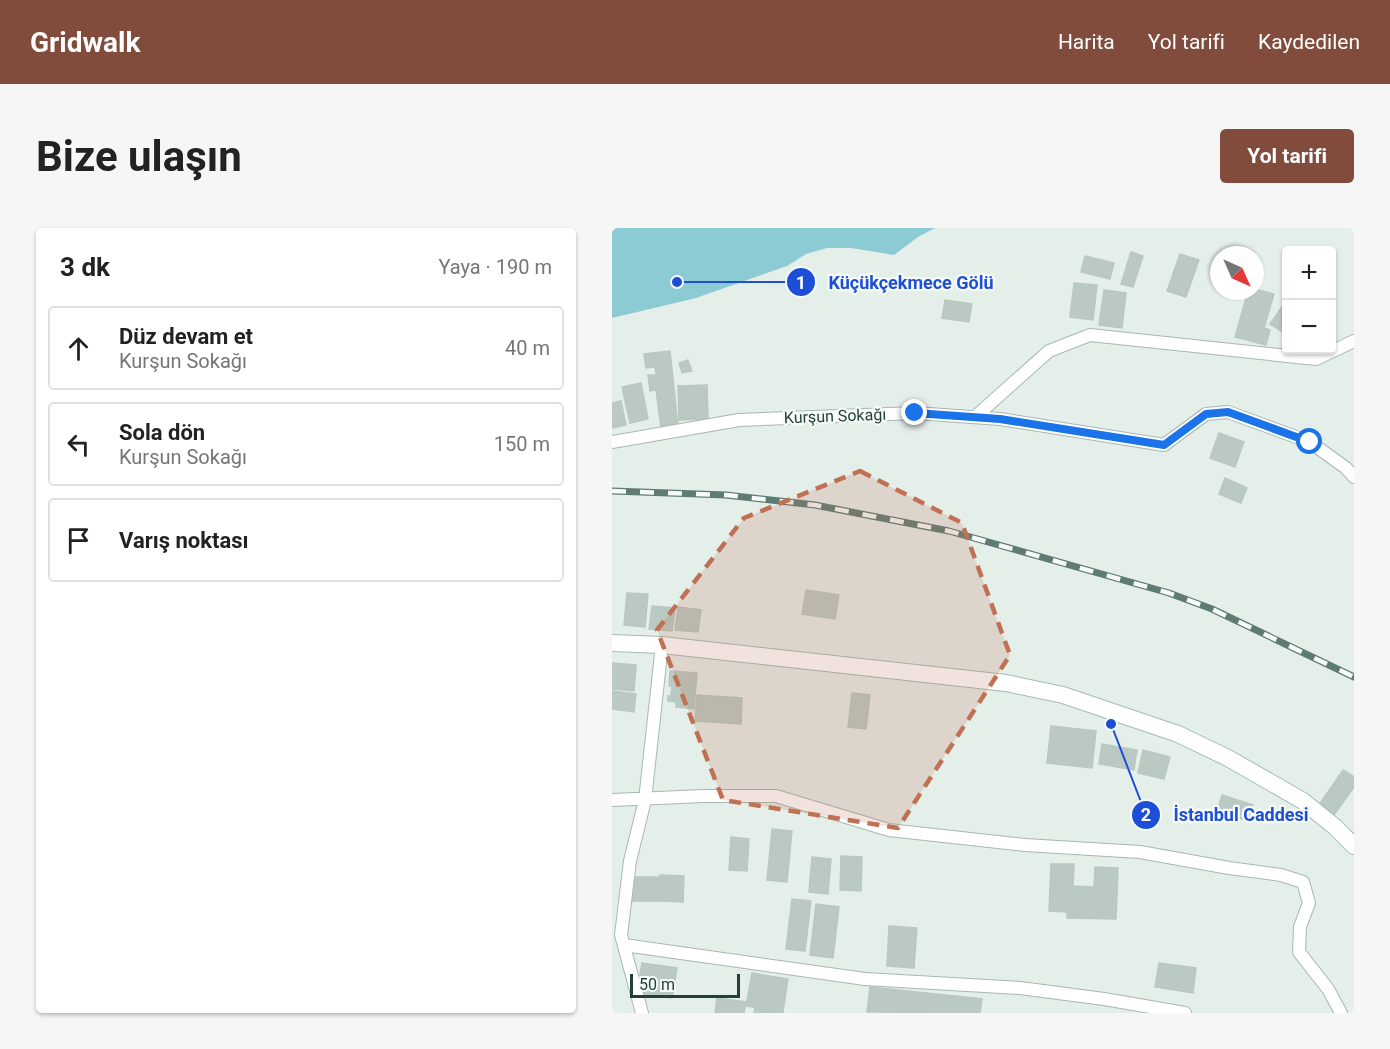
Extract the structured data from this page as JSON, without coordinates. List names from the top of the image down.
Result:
{
  "streets": {
    "street": ["Kurşun Sokağı"]
  },
  "places": ["Küçükçekmece Gölü", "İstanbul Caddesi"],
  "scale_bar": "50 m",
  "north": "bottom right",
  "page": {
    "header": "Gridwalk",
    "nav": ["Harita", "Yol tarifi", "Kaydedilen"],
    "buttons": "Yol tarifi",
    "title": "Bize ulaşın",
    "heading": ["3 dk", "Yaya · 190 m"],
    "map_buttons": ["+", "−"],
    "list": [
      ["Düz devam et", "Kurşun Sokağı", "40 m"],
      ["Sola dön", "Kurşun Sokağı", "150 m"],
      "Varış noktası"
    ],
    "scale": "50 m"
  }
}
